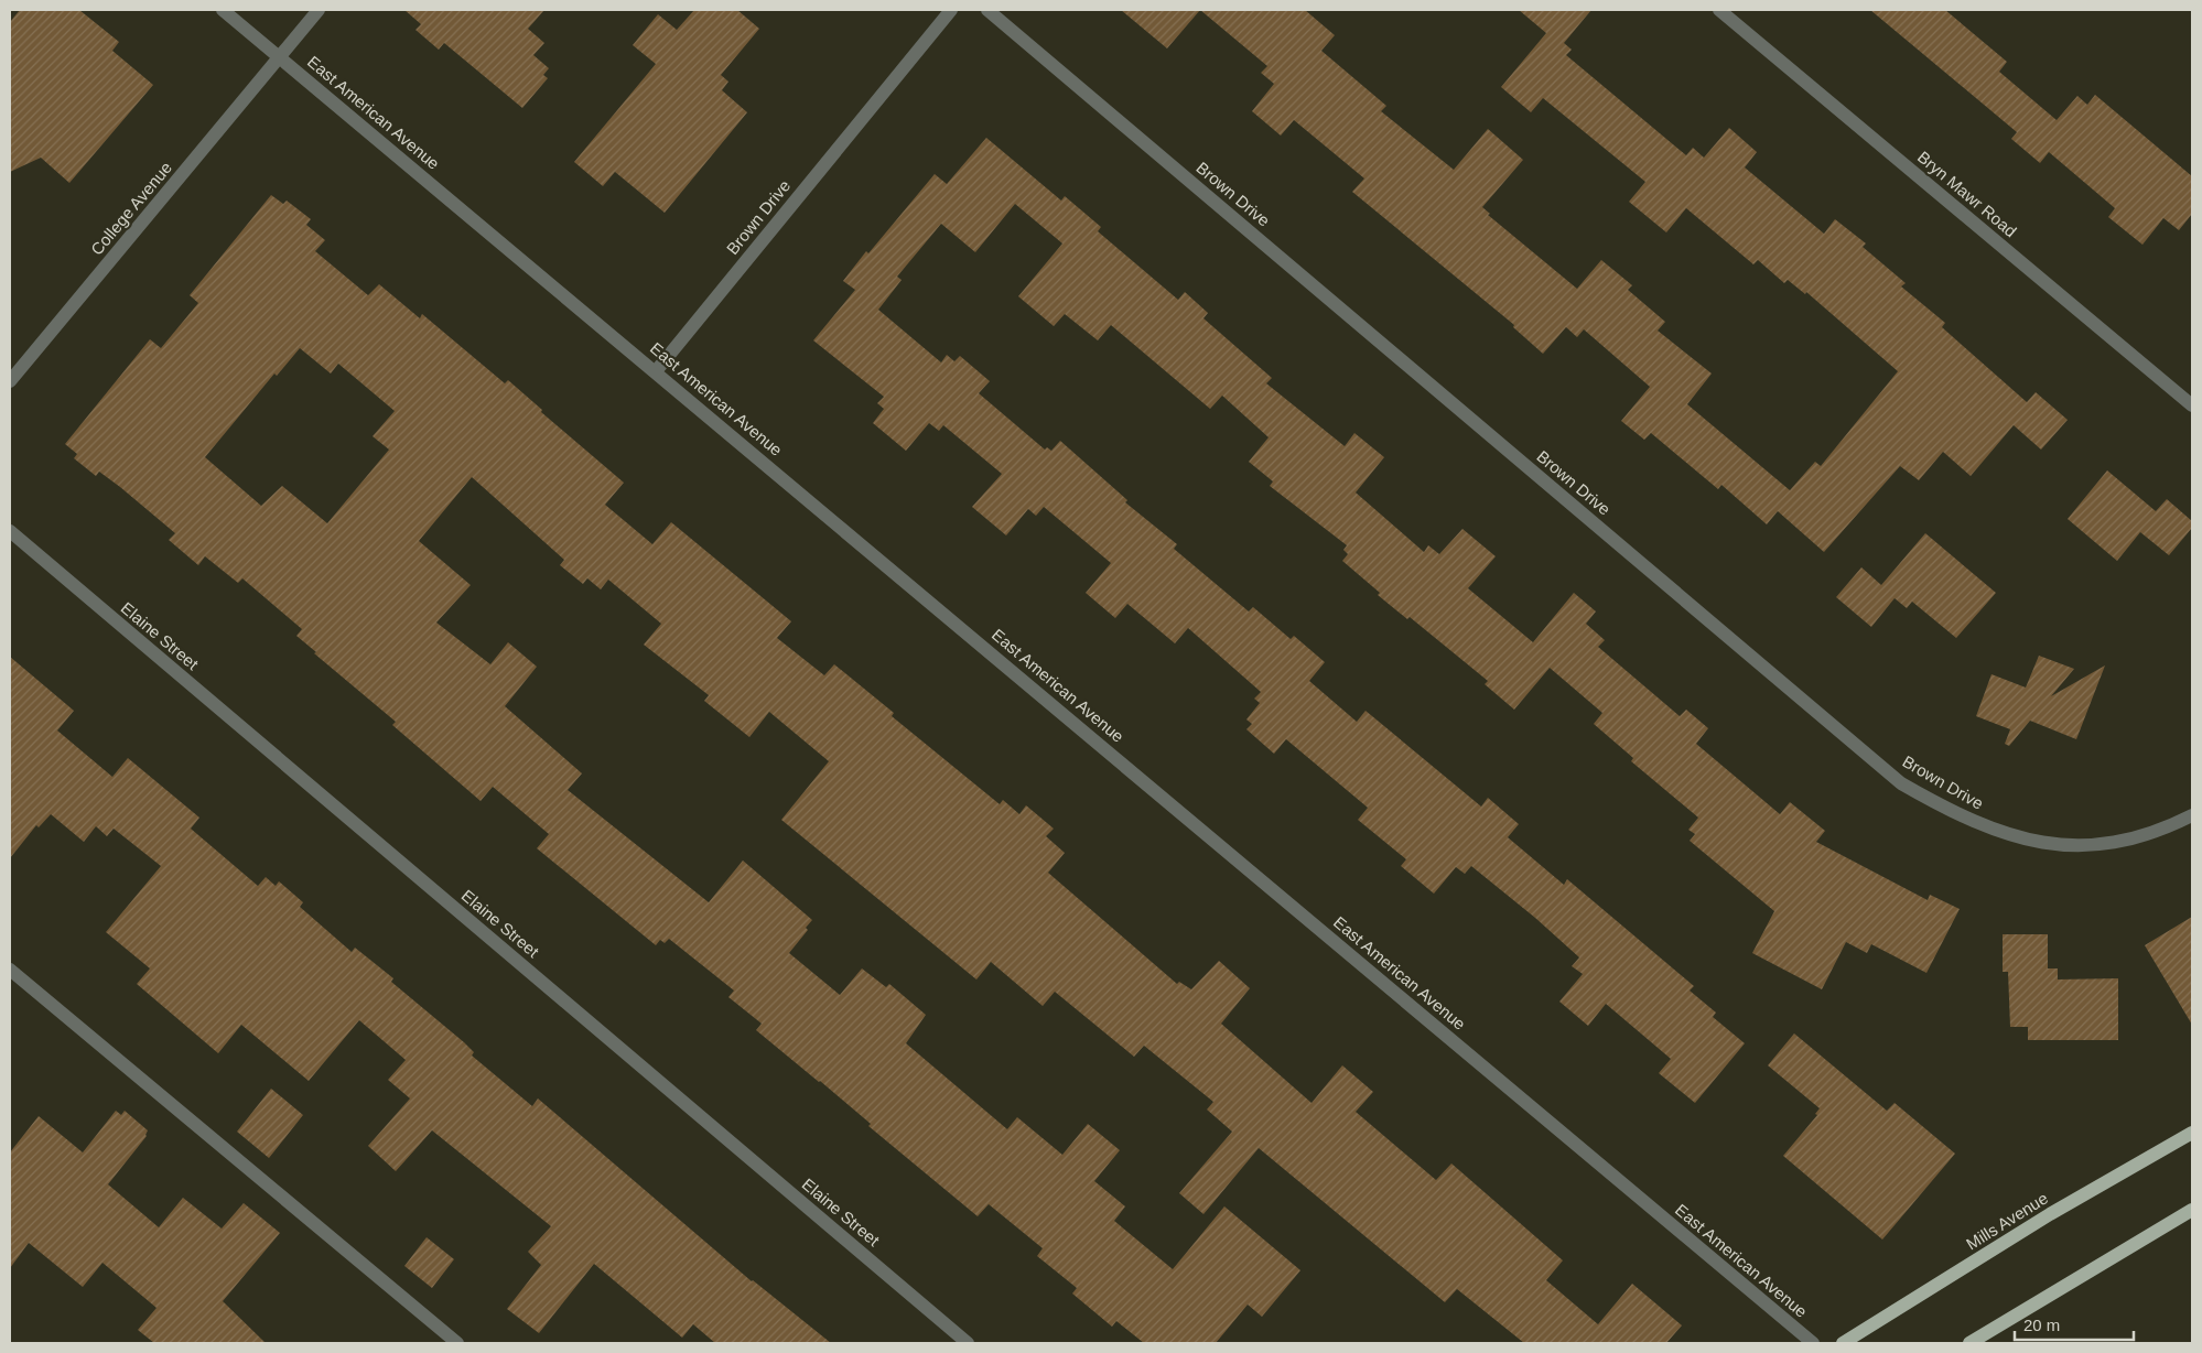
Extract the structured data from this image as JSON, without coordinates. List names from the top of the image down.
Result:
{
  "streets": {
    "main road": ["Mills Avenue"],
    "street": [
      "East American Avenue",
      "Brown Drive",
      "Bryn Mawr Road",
      "College Avenue",
      "Elaine Street"
    ]
  },
  "crossings": [
    ["East American Avenue", "Brown Drive"],
    ["East American Avenue", "College Avenue"]
  ],
  "scale_bar": "20 m"
}
